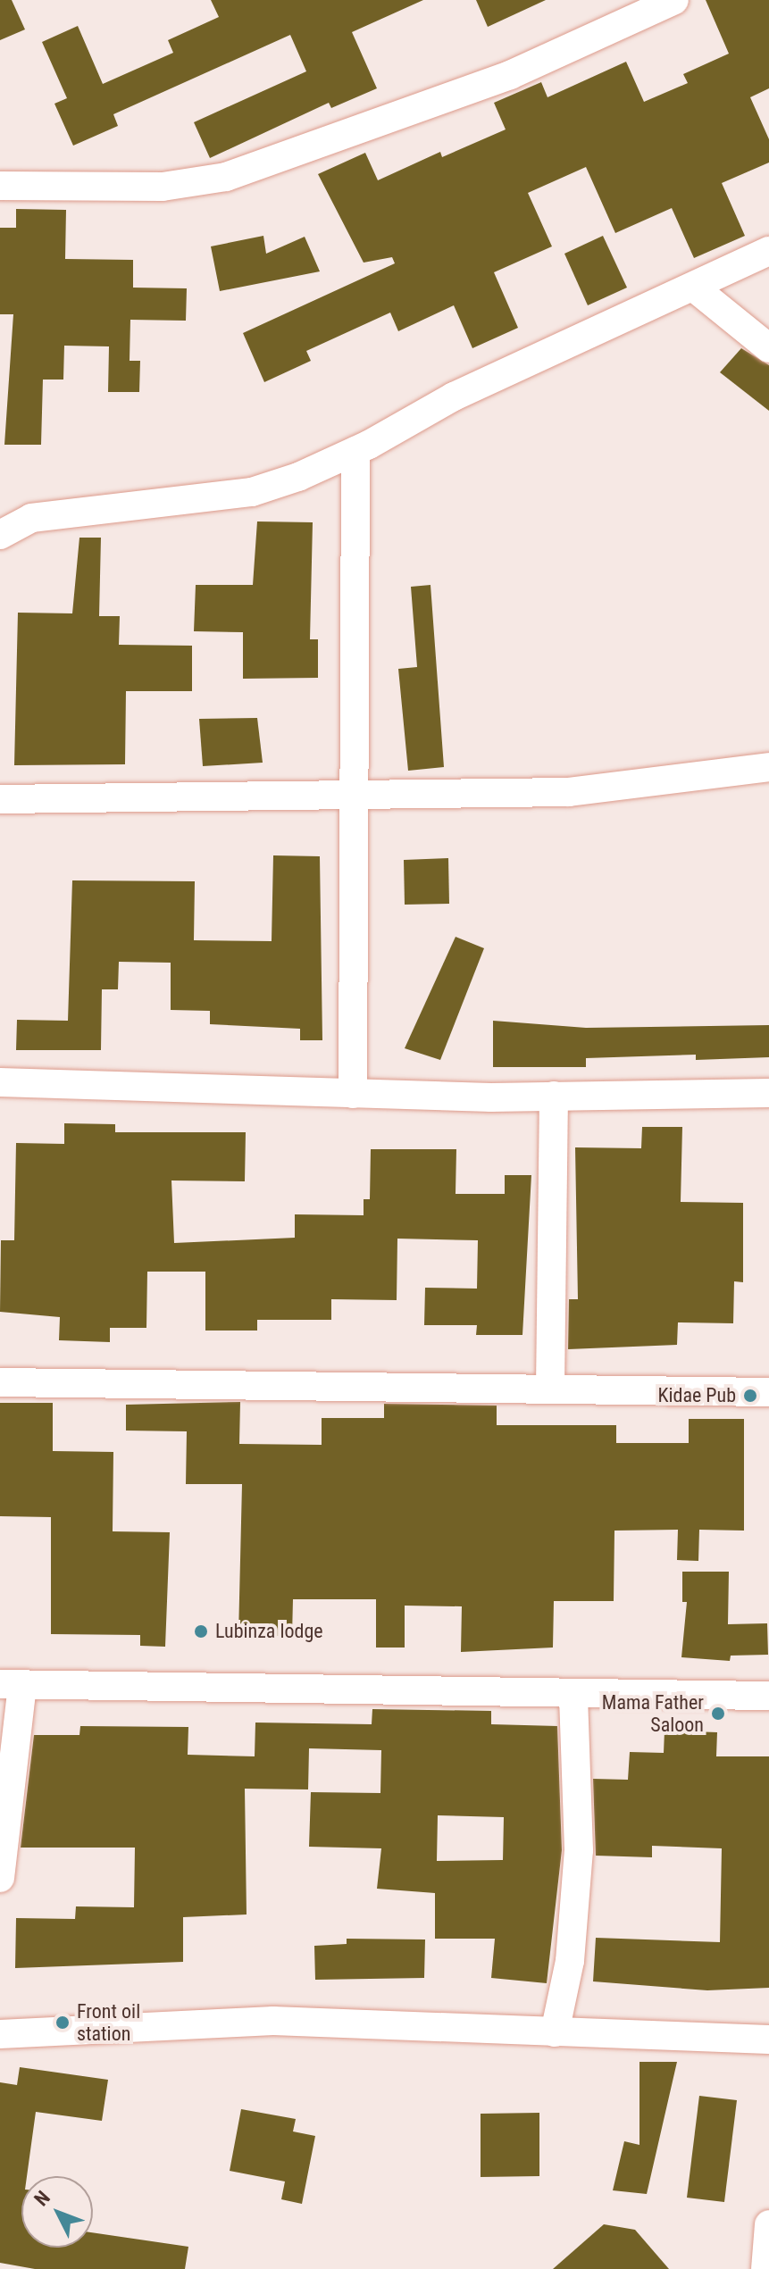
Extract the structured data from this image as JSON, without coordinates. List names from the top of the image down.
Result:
{
  "places": [
    "Kidae Pub",
    "Lubinza lodge",
    "Mama Father Saloon",
    "Front oil station"
  ],
  "north": "top left"
}
